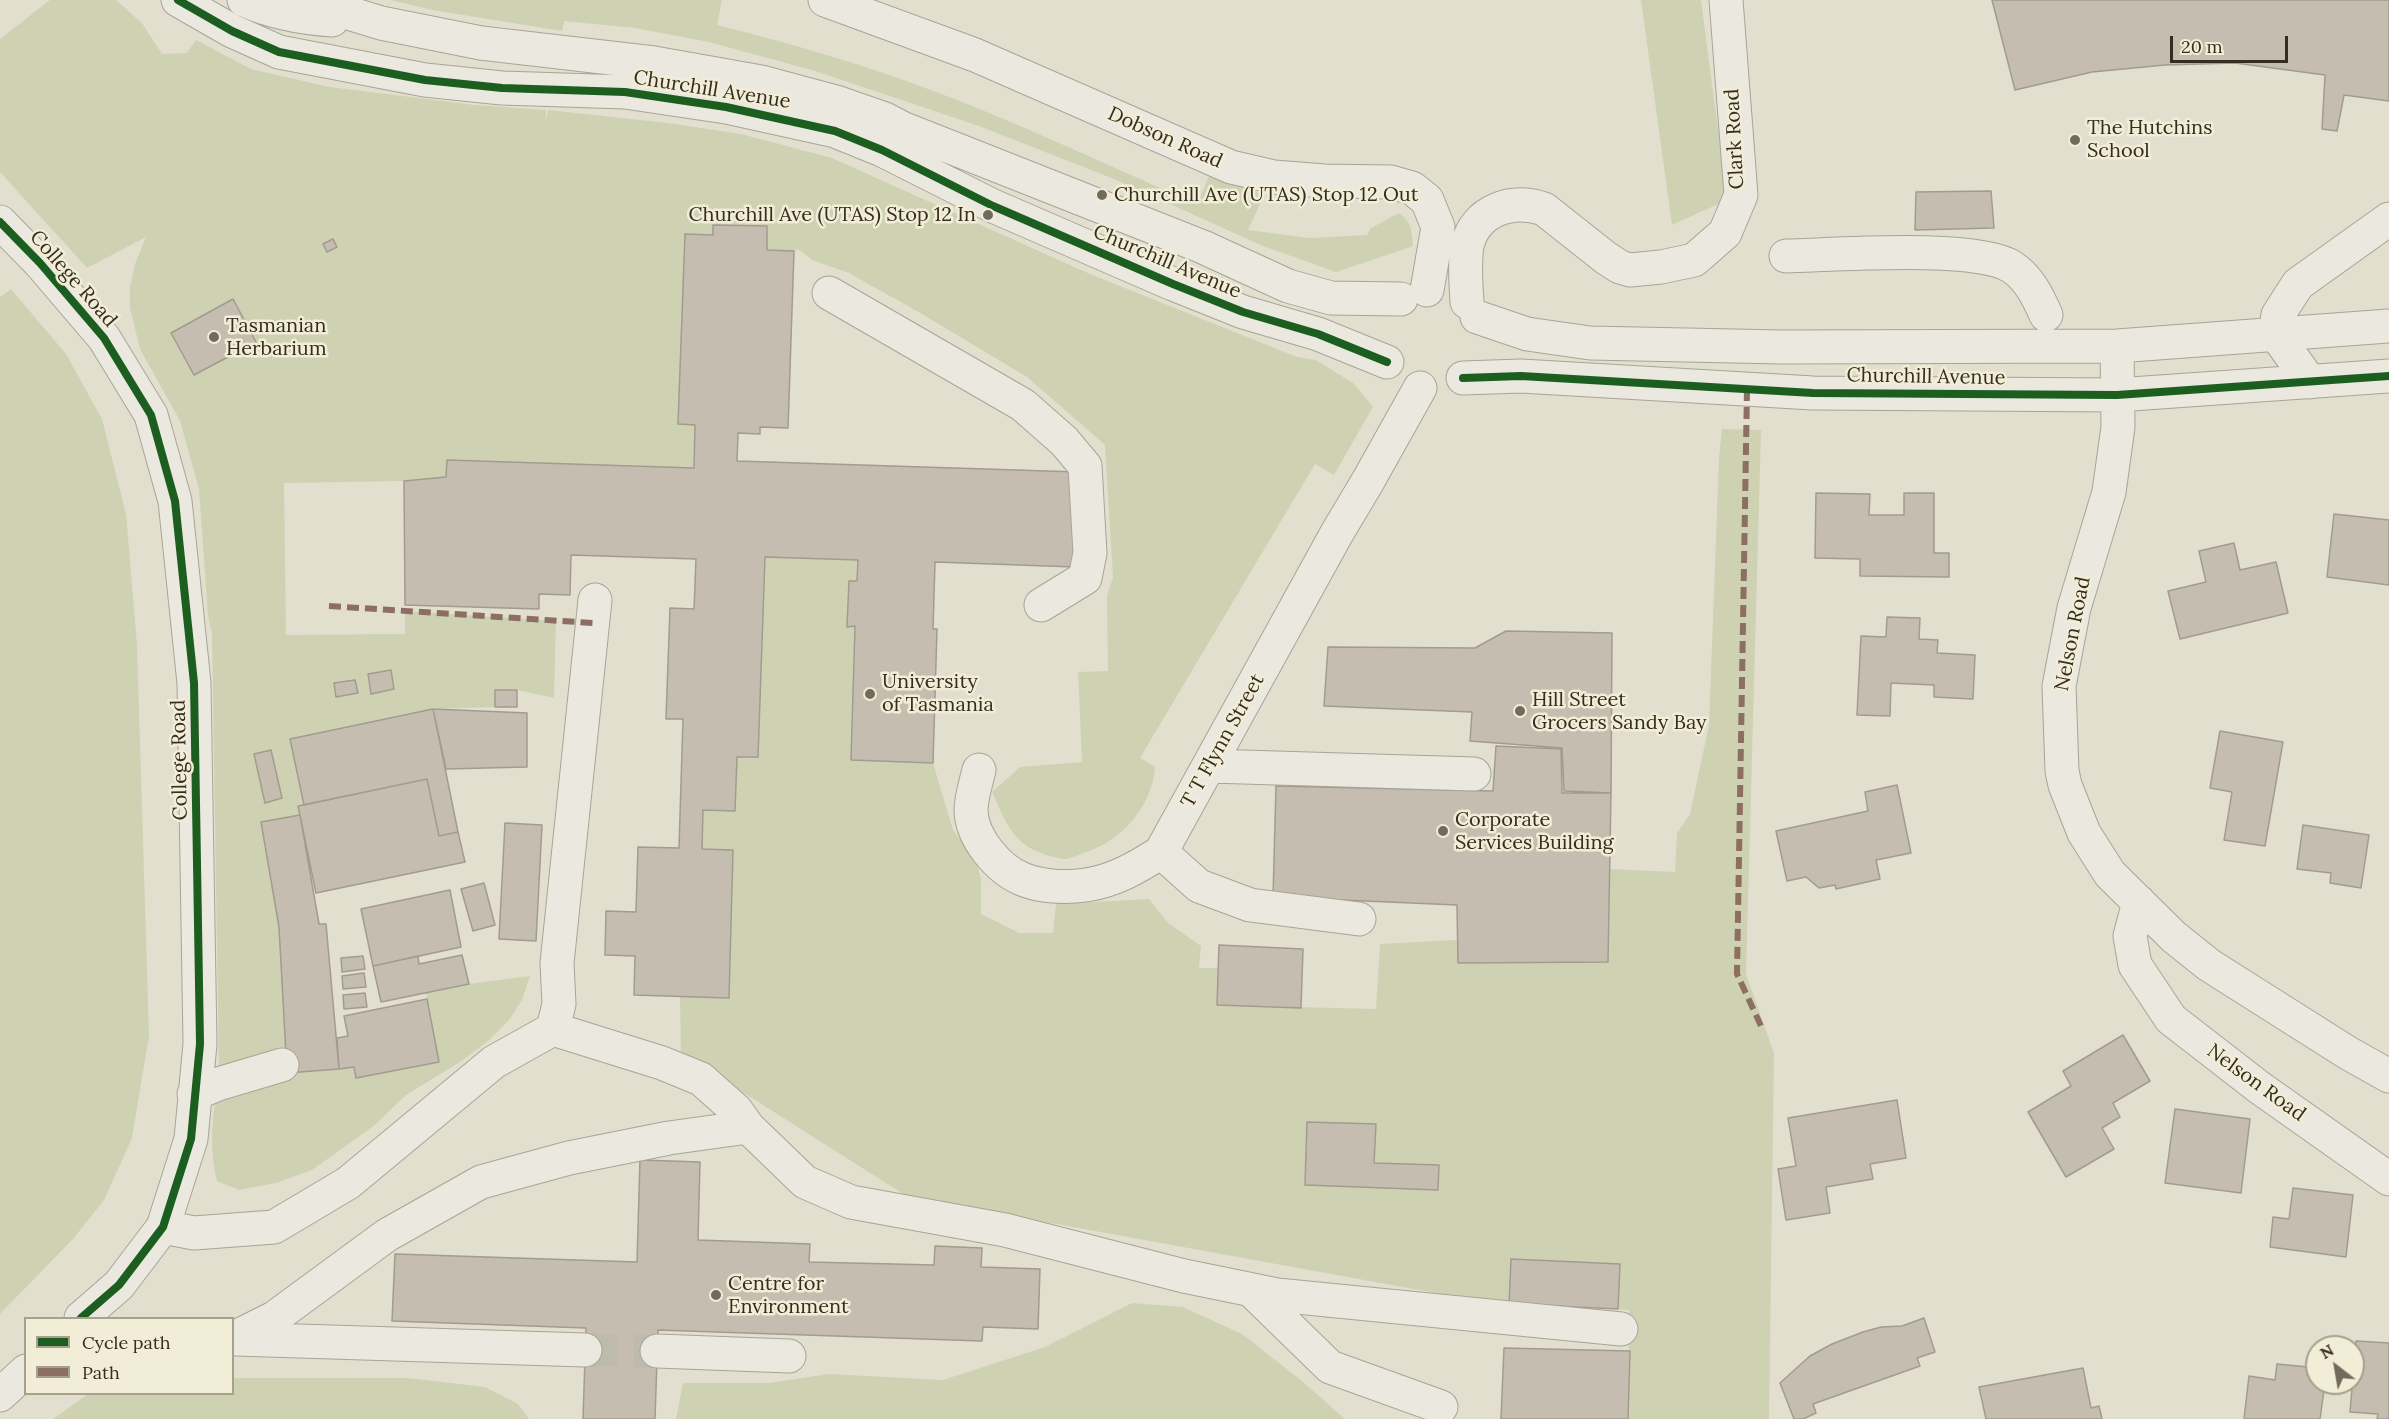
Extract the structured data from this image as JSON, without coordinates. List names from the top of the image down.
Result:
{
  "streets": {
    "street": [
      "Churchill Avenue",
      "Dobson Road",
      "Clark Road",
      "College Road",
      "Nelson Road",
      "T T Flynn Street"
    ]
  },
  "crossings": [
    ["Churchill Avenue", "Nelson Road"],
    ["Churchill Avenue", "T T Flynn Street"]
  ],
  "places": [
    "The Hutchins School",
    "Churchill Ave (UTAS) Stop 12 Out",
    "Churchill Ave (UTAS) Stop 12 In",
    "Tasmanian Herbarium",
    "University of Tasmania",
    "Hill Street Grocers Sandy Bay",
    "Corporate Services Building",
    "Centre for Environment"
  ],
  "legend": ["Cycle path", "Path"],
  "scale_bar": "20 m",
  "north": "top left"
}
